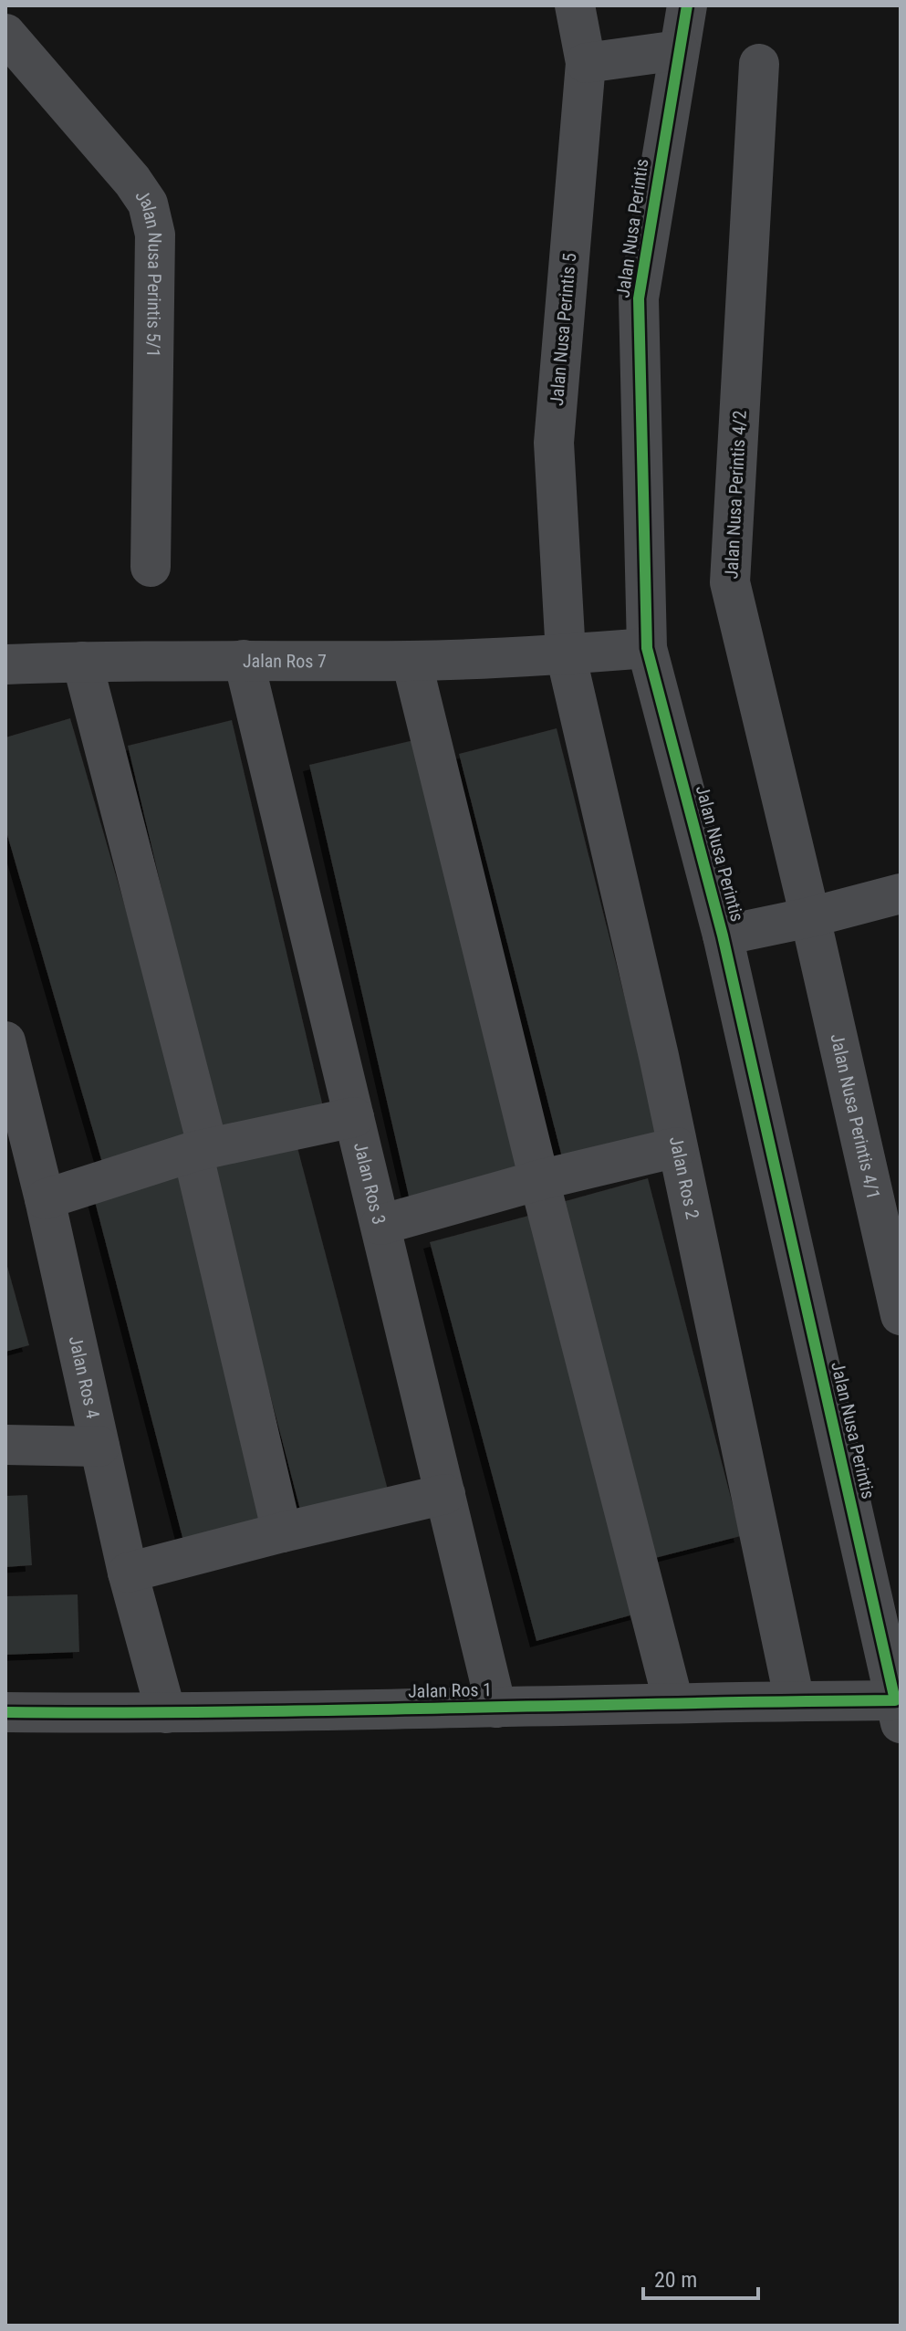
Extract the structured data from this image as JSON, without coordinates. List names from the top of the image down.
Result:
{
  "streets": {
    "street": [
      "Jalan Nusa Perintis",
      "Jalan Nusa Perintis 5/1",
      "Jalan Nusa Perintis 5",
      "Jalan Nusa Perintis 4/2",
      "Jalan Ros 7",
      "Jalan Nusa Perintis 4/1",
      "Jalan Ros 2",
      "Jalan Ros 3",
      "Jalan Ros 4",
      "Jalan Ros 1"
    ]
  },
  "crossings": [
    ["Jalan Nusa Perintis", "Jalan Ros 7"],
    ["Jalan Nusa Perintis", "Jalan Ros 1"],
    ["Jalan Nusa Perintis 5", "Jalan Ros 7"],
    ["Jalan Nusa Perintis 5", "Jalan Ros 2"],
    ["Jalan Nusa Perintis 4/2", "Jalan Nusa Perintis 4/1"],
    ["Jalan Ros 7", "Jalan Ros 2"],
    ["Jalan Ros 7", "Jalan Ros 3"],
    ["Jalan Ros 2", "Jalan Ros 1"],
    ["Jalan Ros 3", "Jalan Ros 1"],
    ["Jalan Ros 4", "Jalan Ros 1"]
  ],
  "scale_bar": "20 m"
}
